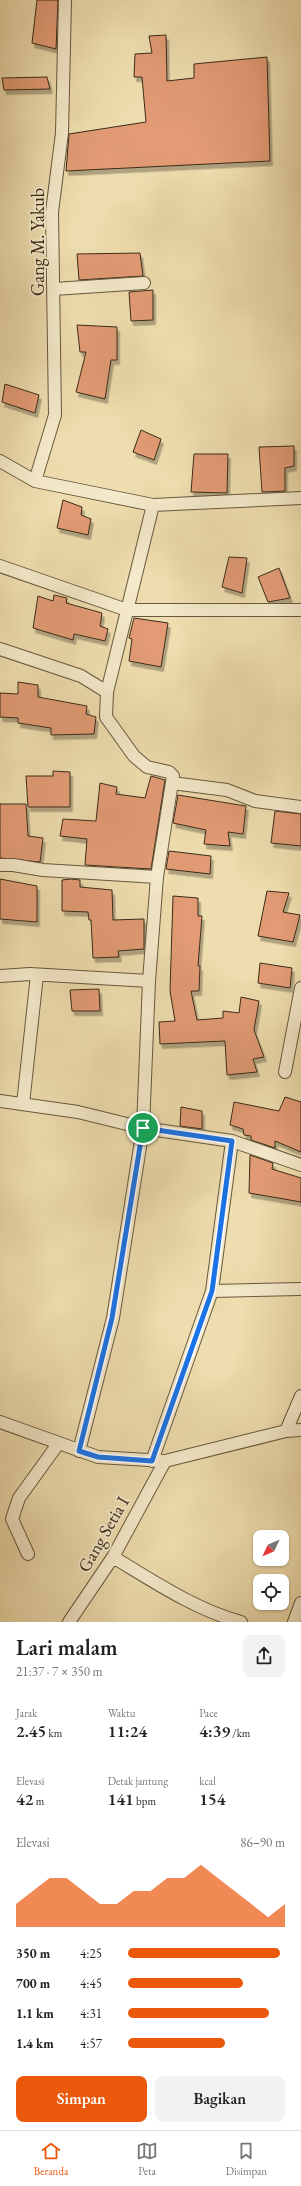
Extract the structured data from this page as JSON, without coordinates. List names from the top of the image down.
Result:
{
  "streets": {
    "street": ["Gang M. Yakub", "Gang Setia I"]
  },
  "north": "bottom left",
  "page": {
    "heading": ["Lari malam", "21:37 · 7 × 350 m"],
    "stats": [
      ["Jarak", "2.45 km"],
      ["Waktu", "11:24"],
      ["Pace", "4:39 /km"],
      ["Elevasi", "42 m"],
      ["Detak jantung", "141 bpm"],
      ["kcal", "154"]
    ],
    "chart": ["Elevasi", "86–90 m"],
    "list": [
      {
        "name": "350 m",
        "note": "4:25"
      },
      {
        "name": "700 m",
        "note": "4:45"
      },
      {
        "name": "1.1 km",
        "note": "4:31"
      },
      {
        "name": "1.4 km",
        "note": "4:57"
      }
    ],
    "buttons": ["Simpan", "Bagikan"],
    "tabs": ["Beranda", "Peta", "Disimpan"]
  }
}
